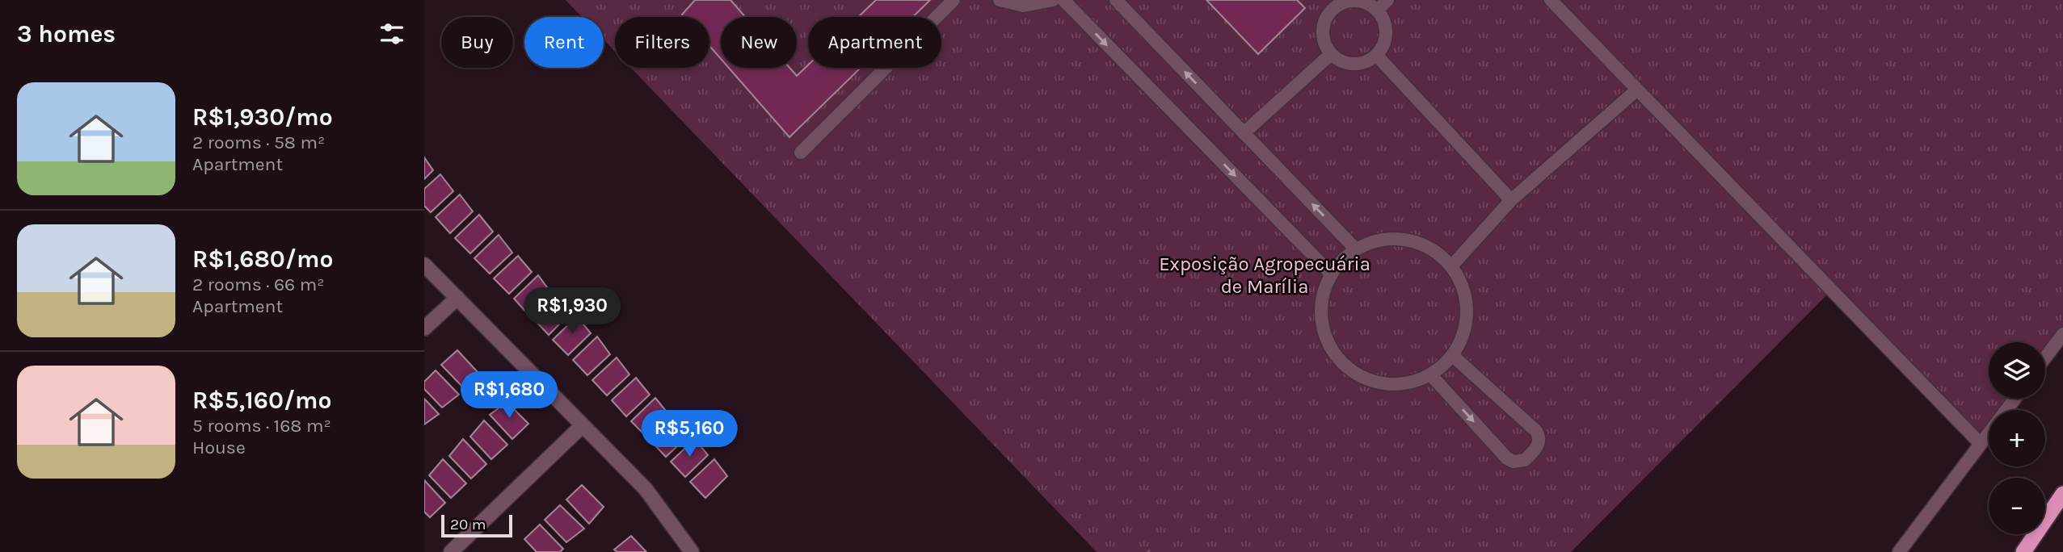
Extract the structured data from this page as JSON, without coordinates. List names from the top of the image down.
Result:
{
  "parks": ["Exposição Agropecuária de Marília"],
  "scale_bar": "20 m",
  "page": {
    "heading": "3 homes",
    "chip": [
      "Buy",
      "Rent",
      "Filters",
      "New",
      "Apartment"
    ],
    "list": [
      {
        "name": "R$1,930/mo",
        "note": "2 rooms · 58 m² · Apartment"
      },
      {
        "name": "R$1,680/mo",
        "note": "2 rooms · 66 m² · Apartment"
      },
      {
        "name": "R$5,160/mo",
        "note": "5 rooms · 168 m² · House"
      }
    ],
    "price": ["R$1,930", "R$1,680", "R$5,160"],
    "map_buttons": ["+", "−"],
    "scale": "20 m"
  }
}
